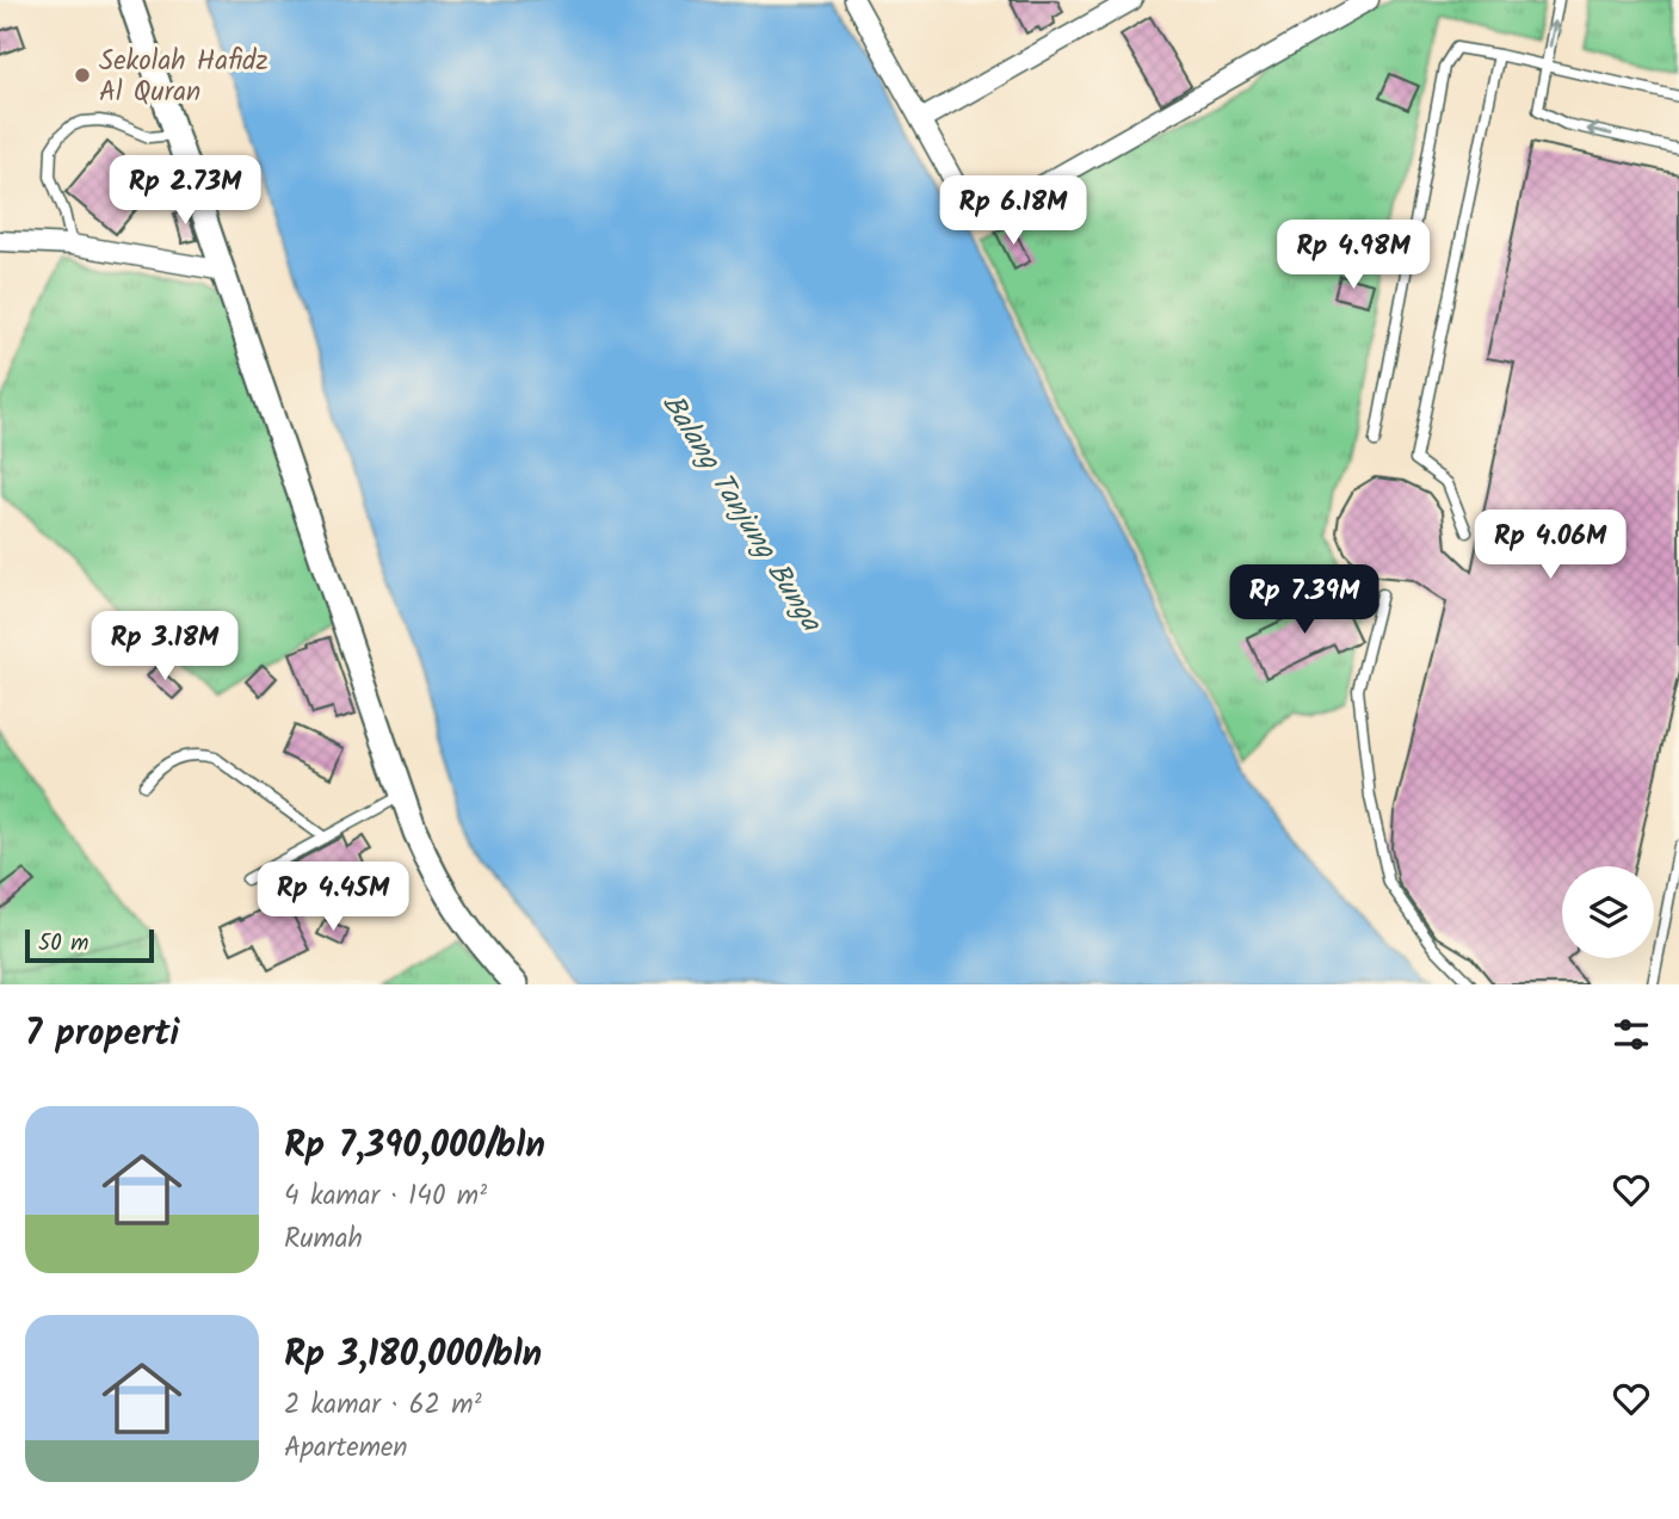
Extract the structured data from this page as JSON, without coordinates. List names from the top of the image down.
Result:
{
  "water": ["Balang Tanjung Bunga"],
  "places": ["Sekolah Hafidz Al Quran"],
  "scale_bar": "50 m",
  "page": {
    "price": [
      "Rp 2.73M",
      "Rp 6.18M",
      "Rp 4.98M",
      "Rp 4.06M",
      "Rp 7.39M",
      "Rp 3.18M",
      "Rp 4.45M"
    ],
    "scale": "50 m",
    "heading": "7 properti",
    "list": [
      {
        "name": "Rp 7,390,000/bln",
        "note": "4 kamar · 140 m² · Rumah"
      },
      {
        "name": "Rp 3,180,000/bln",
        "note": "2 kamar · 62 m² · Apartemen"
      }
    ]
  }
}
